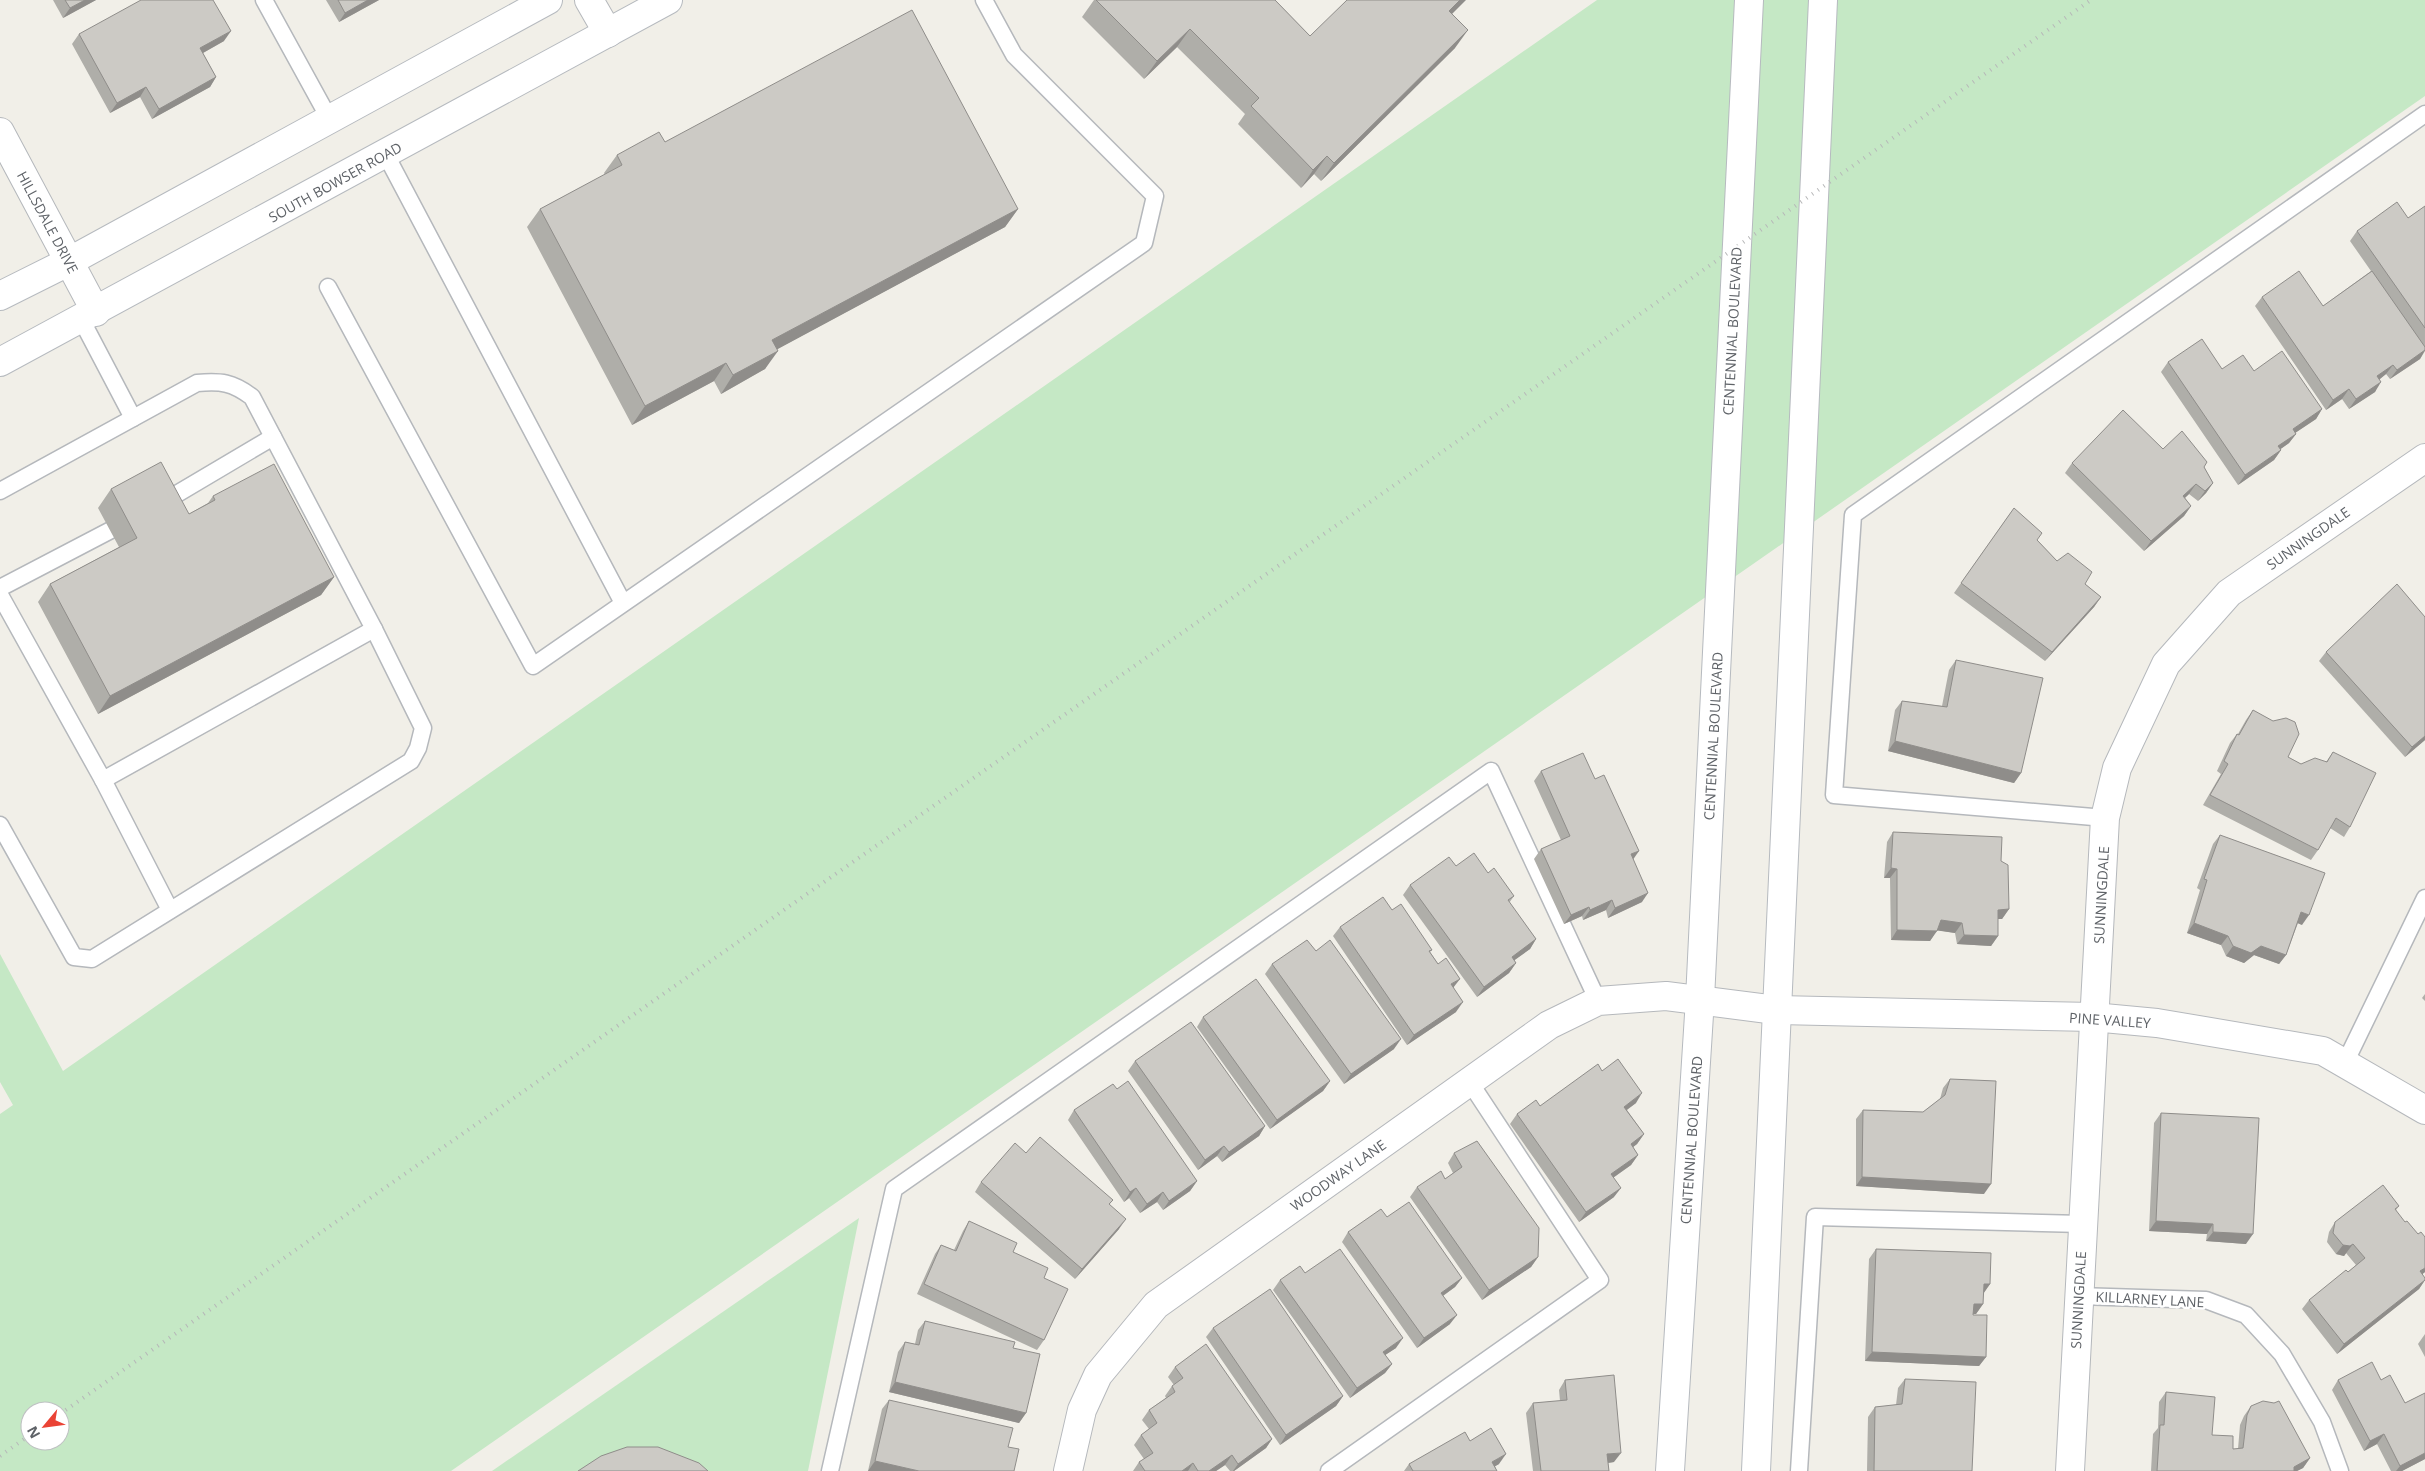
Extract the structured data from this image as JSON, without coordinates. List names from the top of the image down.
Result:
{
  "streets": {
    "street": [
      "SOUTH BOWSER ROAD",
      "HILLSDALE DRIVE",
      "CENTENNIAL BOULEVARD",
      "SUNNINGDALE",
      "PINE VALLEY",
      "WOODWAY LANE"
    ],
    "lane": ["KILLARNEY LANE"]
  },
  "crossings": [
    ["SOUTH BOWSER ROAD", "HILLSDALE DRIVE"],
    ["CENTENNIAL BOULEVARD", "PINE VALLEY"],
    ["CENTENNIAL BOULEVARD", "WOODWAY LANE"],
    ["SUNNINGDALE", "PINE VALLEY"],
    ["SUNNINGDALE", "KILLARNEY LANE"],
    ["PINE VALLEY", "WOODWAY LANE"]
  ],
  "north": "bottom left"
}
